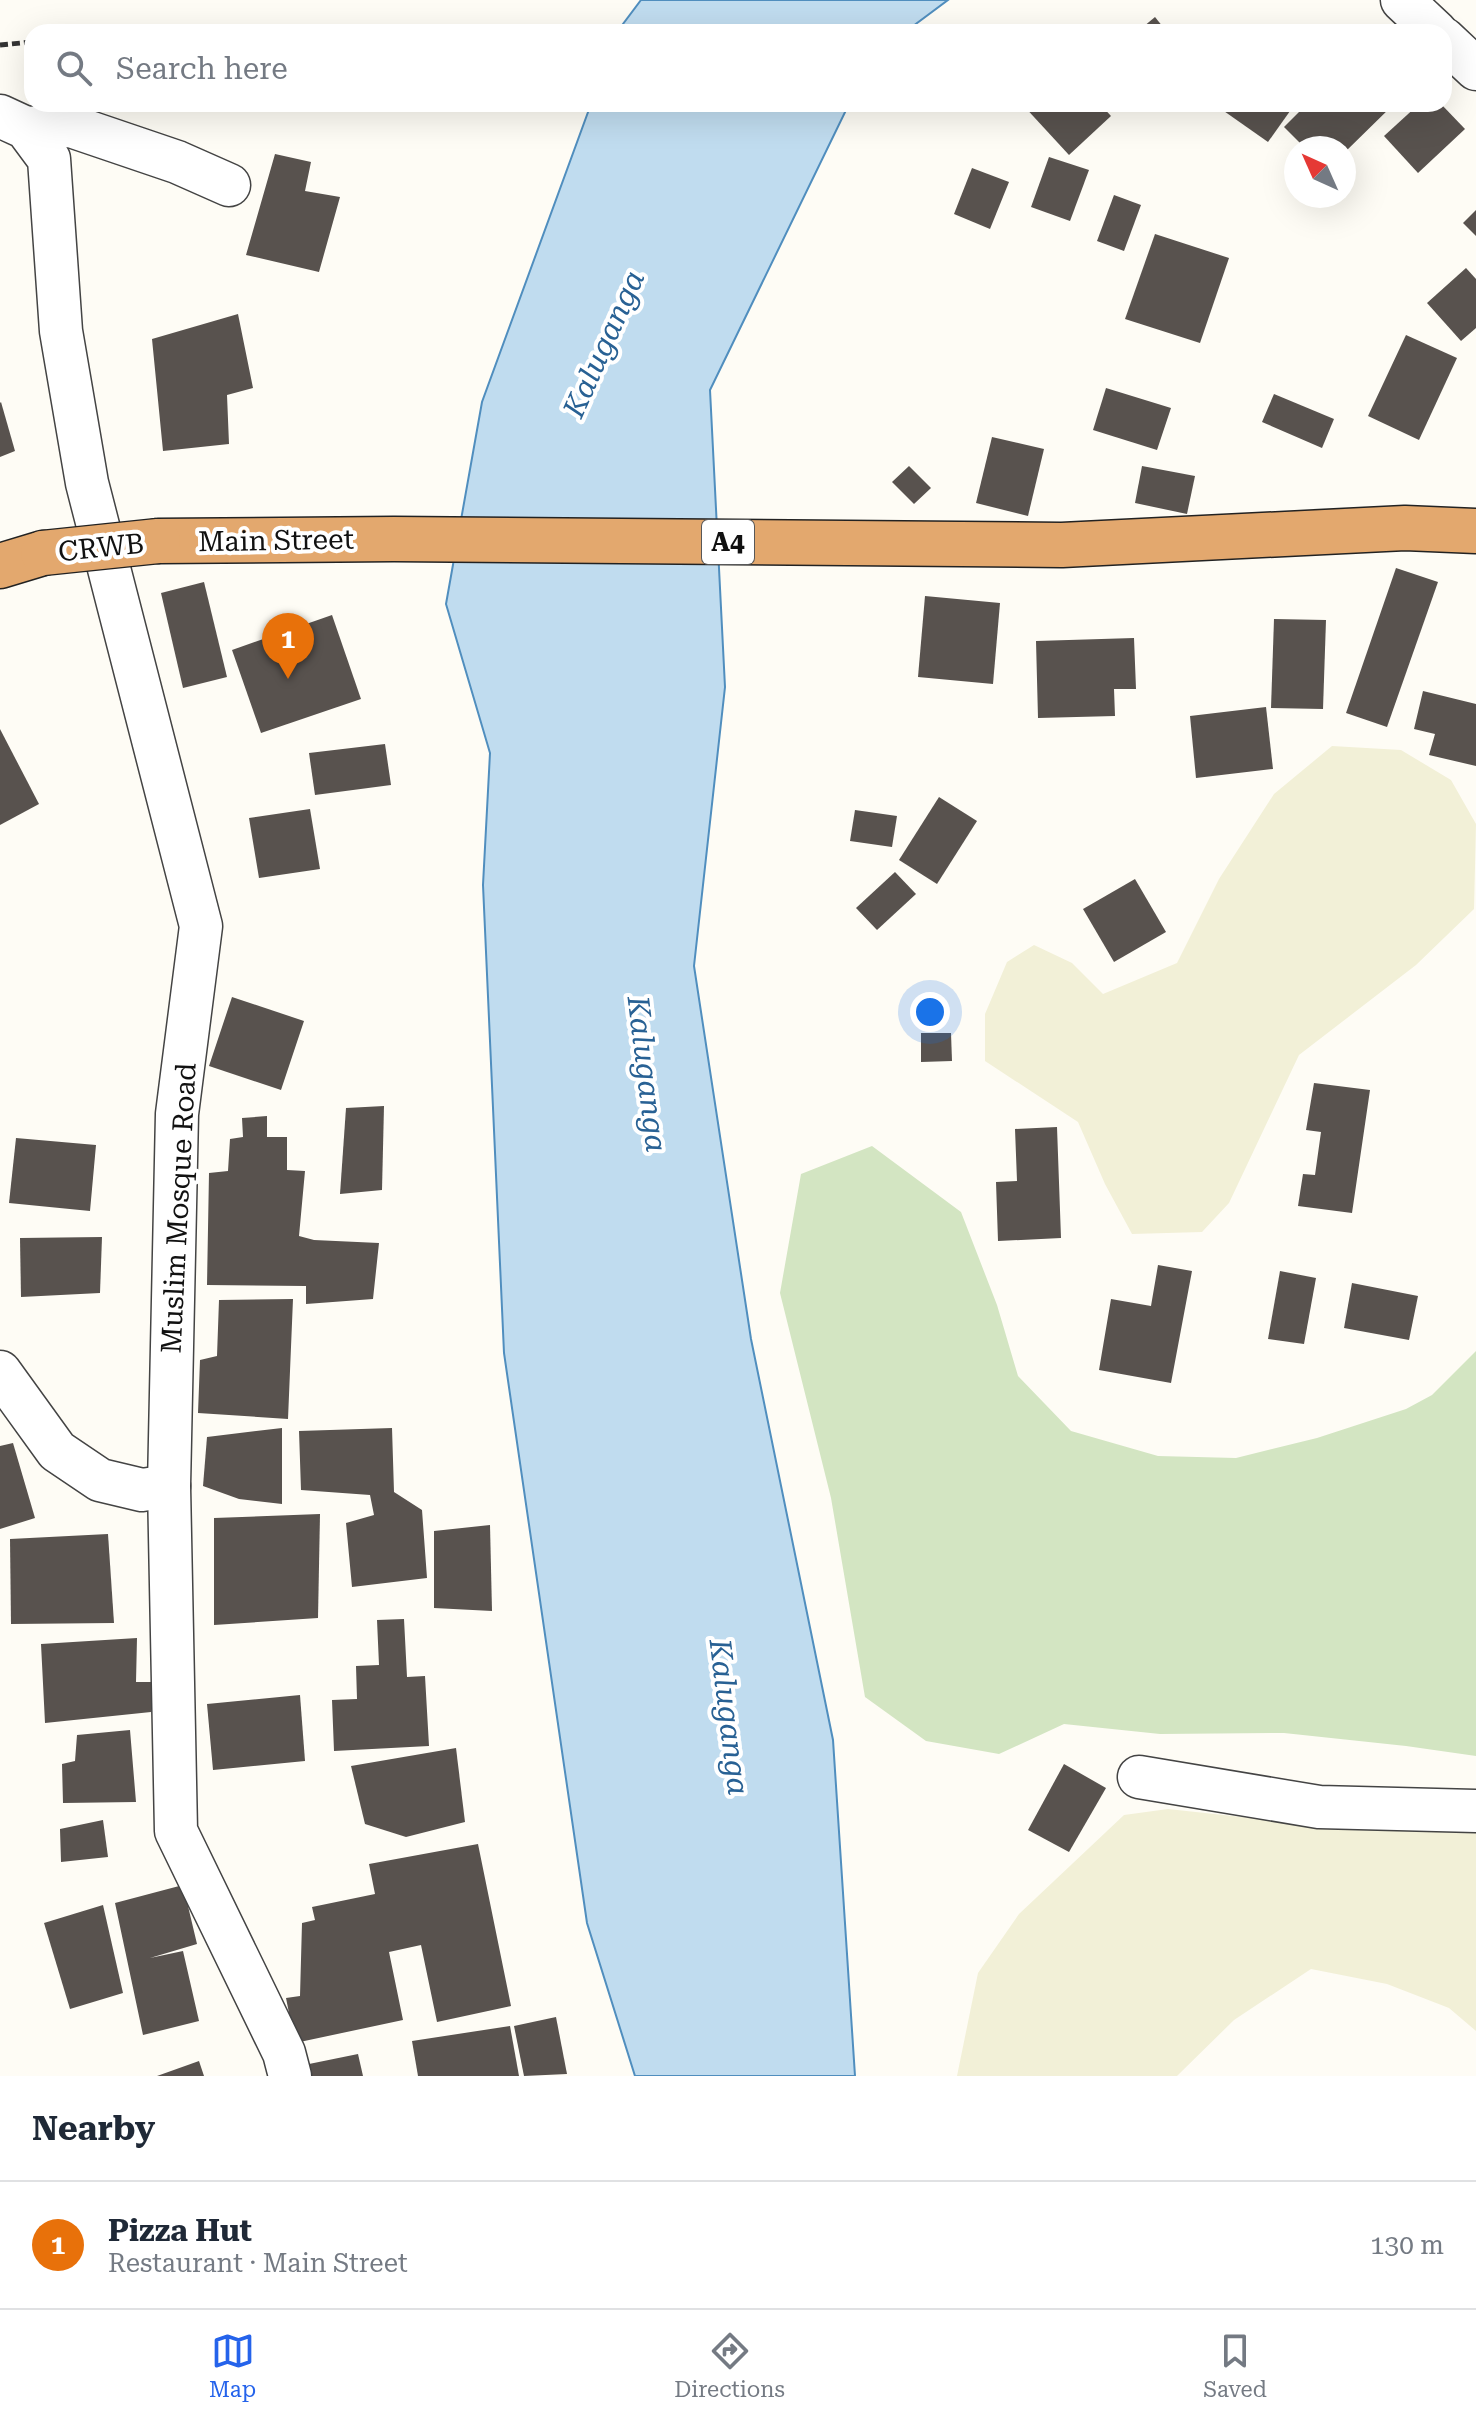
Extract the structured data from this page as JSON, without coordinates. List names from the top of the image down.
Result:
{
  "streets": {
    "highway": ["Main Street", "A4", "CRWB"],
    "street": ["Muslim Mosque Road"]
  },
  "crossings": [
    ["Main Street", "CRWB"]
  ],
  "water": ["Kaluganga"],
  "north": "top left",
  "page": {
    "search": "Search here",
    "pins": "1",
    "heading": "Nearby",
    "list": [
      {
        "mark": "1",
        "name": "Pizza Hut",
        "note": "Restaurant · Main Street",
        "value": "130 m"
      }
    ],
    "nav": ["Map", "Directions", "Saved"]
  }
}
